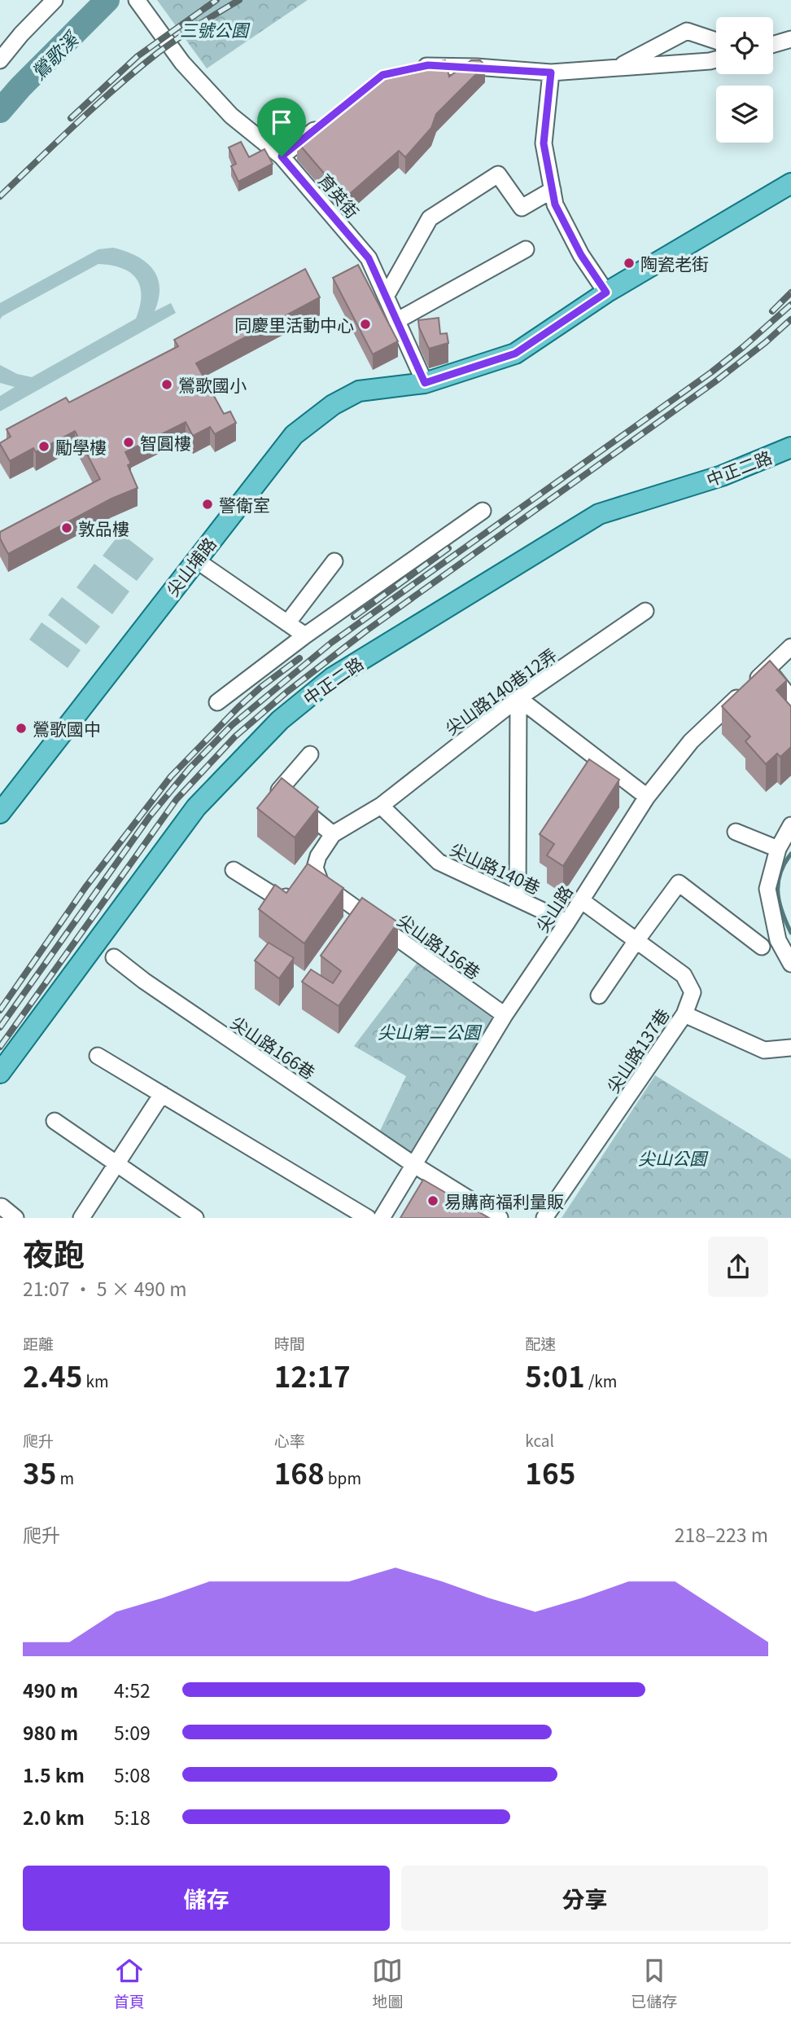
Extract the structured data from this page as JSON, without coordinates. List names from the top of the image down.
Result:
{
  "streets": {
    "main road": ["中正二路", "尖山埔路"],
    "street": [
      "育英街",
      "尖山路140巷12弄",
      "尖山路140巷",
      "尖山路",
      "尖山路156巷",
      "尖山路166巷",
      "尖山路137巷"
    ]
  },
  "crossings": [
    ["育英街", "尖山埔路"],
    ["尖山路140巷12弄", "尖山路140巷"],
    ["尖山路140巷", "尖山路"],
    ["尖山路", "尖山路156巷"],
    ["尖山路", "尖山路166巷"],
    ["尖山路", "尖山路137巷"]
  ],
  "water": ["鶯歌溪"],
  "parks": ["三號公園", "尖山第二公園", "尖山公園"],
  "places": [
    "陶瓷老街",
    "同慶里活動中心",
    "鶯歌國小",
    "智圓樓",
    "勵學樓",
    "警衛室",
    "敦品樓",
    "鶯歌國中",
    "易購商福利量販"
  ],
  "page": {
    "heading": ["夜跑", "21:07 · 5 × 490 m"],
    "stats": [
      ["距離", "2.45 km"],
      ["時間", "12:17"],
      ["配速", "5:01 /km"],
      ["爬升", "35 m"],
      ["心率", "168 bpm"],
      ["kcal", "165"]
    ],
    "chart": ["爬升", "218–223 m"],
    "list": [
      {
        "name": "490 m",
        "note": "4:52"
      },
      {
        "name": "980 m",
        "note": "5:09"
      },
      {
        "name": "1.5 km",
        "note": "5:08"
      },
      {
        "name": "2.0 km",
        "note": "5:18"
      }
    ],
    "buttons": ["儲存", "分享"],
    "tabs": ["首頁", "地圖", "已儲存"]
  }
}
